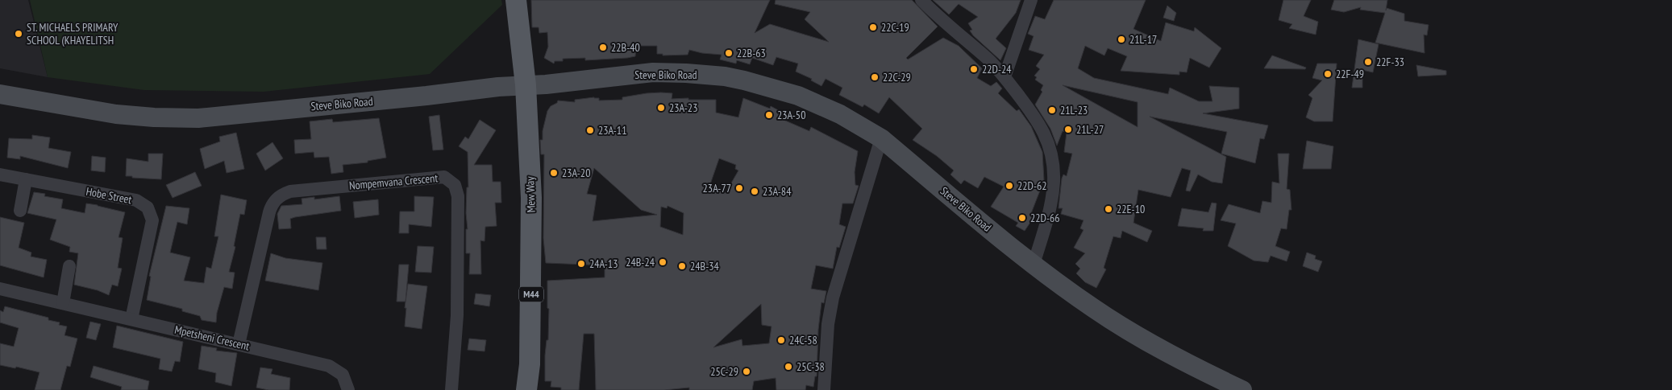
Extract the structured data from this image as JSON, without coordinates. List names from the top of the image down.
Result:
{
  "streets": {
    "main road": ["Mew Way", "M44"],
    "street": [
      "Steve Biko Road",
      "Nompemvana Crescent",
      "Hobe Street",
      "Mpetsheni Crescent"
    ]
  },
  "crossings": [
    ["Steve Biko Road", "Mew Way"],
    ["Nompemvana Crescent", "Mpetsheni Crescent"],
    ["Hobe Street", "Mpetsheni Crescent"]
  ],
  "places": [
    "22C-19",
    "ST. MICHAELS PRIMARY SCHOOL (KHAYELITSH",
    "21L-17",
    "22B-40",
    "22B-63",
    "22F-33",
    "22D-24",
    "22F-49",
    "22C-29",
    "23A-23",
    "21L-23",
    "23A-50",
    "21L-27",
    "23A-11",
    "23A-20",
    "22D-62",
    "23A-77",
    "23A-84",
    "22E-10",
    "22D-66",
    "24B-24",
    "24A-13",
    "24B-34",
    "24C-58",
    "25C-38",
    "25C-29"
  ]
}
